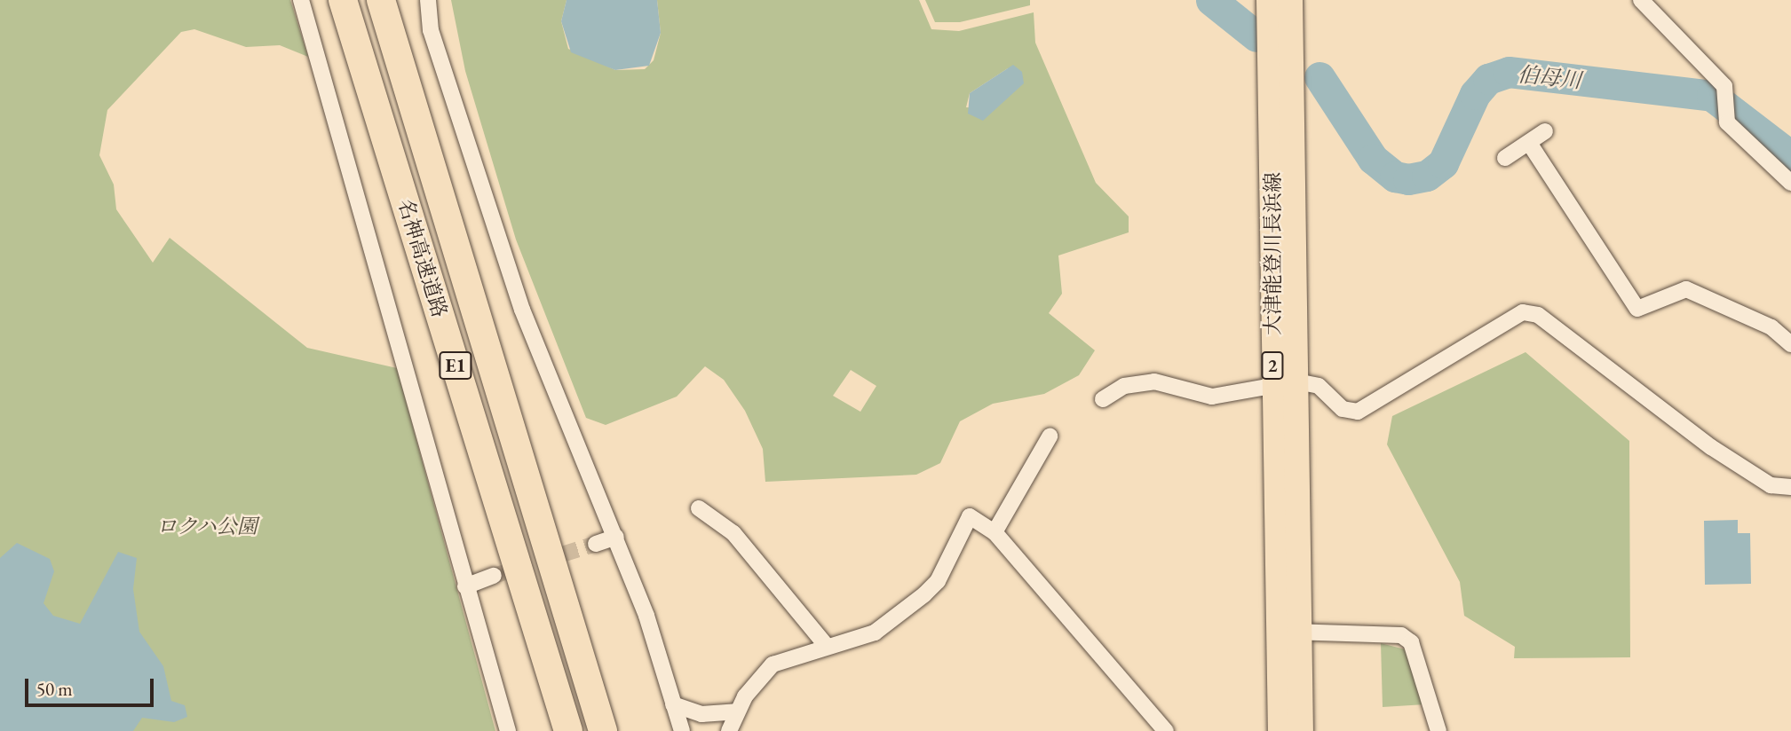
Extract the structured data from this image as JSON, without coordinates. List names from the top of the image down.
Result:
{
  "streets": {
    "highway": ["名神高速道路", "E1"],
    "main road": ["大津能登川長浜線", "2"]
  },
  "water": ["伯母川"],
  "parks": ["ロクハ公園"],
  "scale_bar": "50 m"
}
